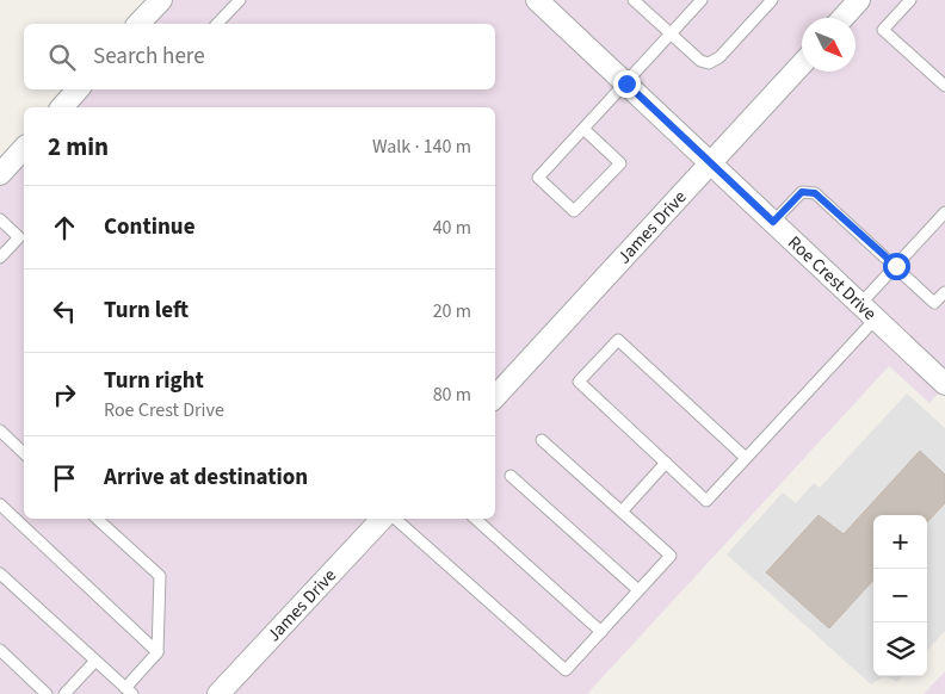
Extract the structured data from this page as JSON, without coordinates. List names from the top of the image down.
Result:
{
  "streets": {
    "street": ["James Drive", "Roe Crest Drive"]
  },
  "crossings": [
    ["James Drive", "Roe Crest Drive"]
  ],
  "north": "bottom right",
  "page": {
    "search": "Search here",
    "heading": ["2 min", "Walk · 140 m"],
    "list": [
      ["Continue", "40 m"],
      ["Turn left", "20 m"],
      ["Turn right", "Roe Crest Drive", "80 m"],
      "Arrive at destination"
    ],
    "map_buttons": ["+", "−"]
  }
}
